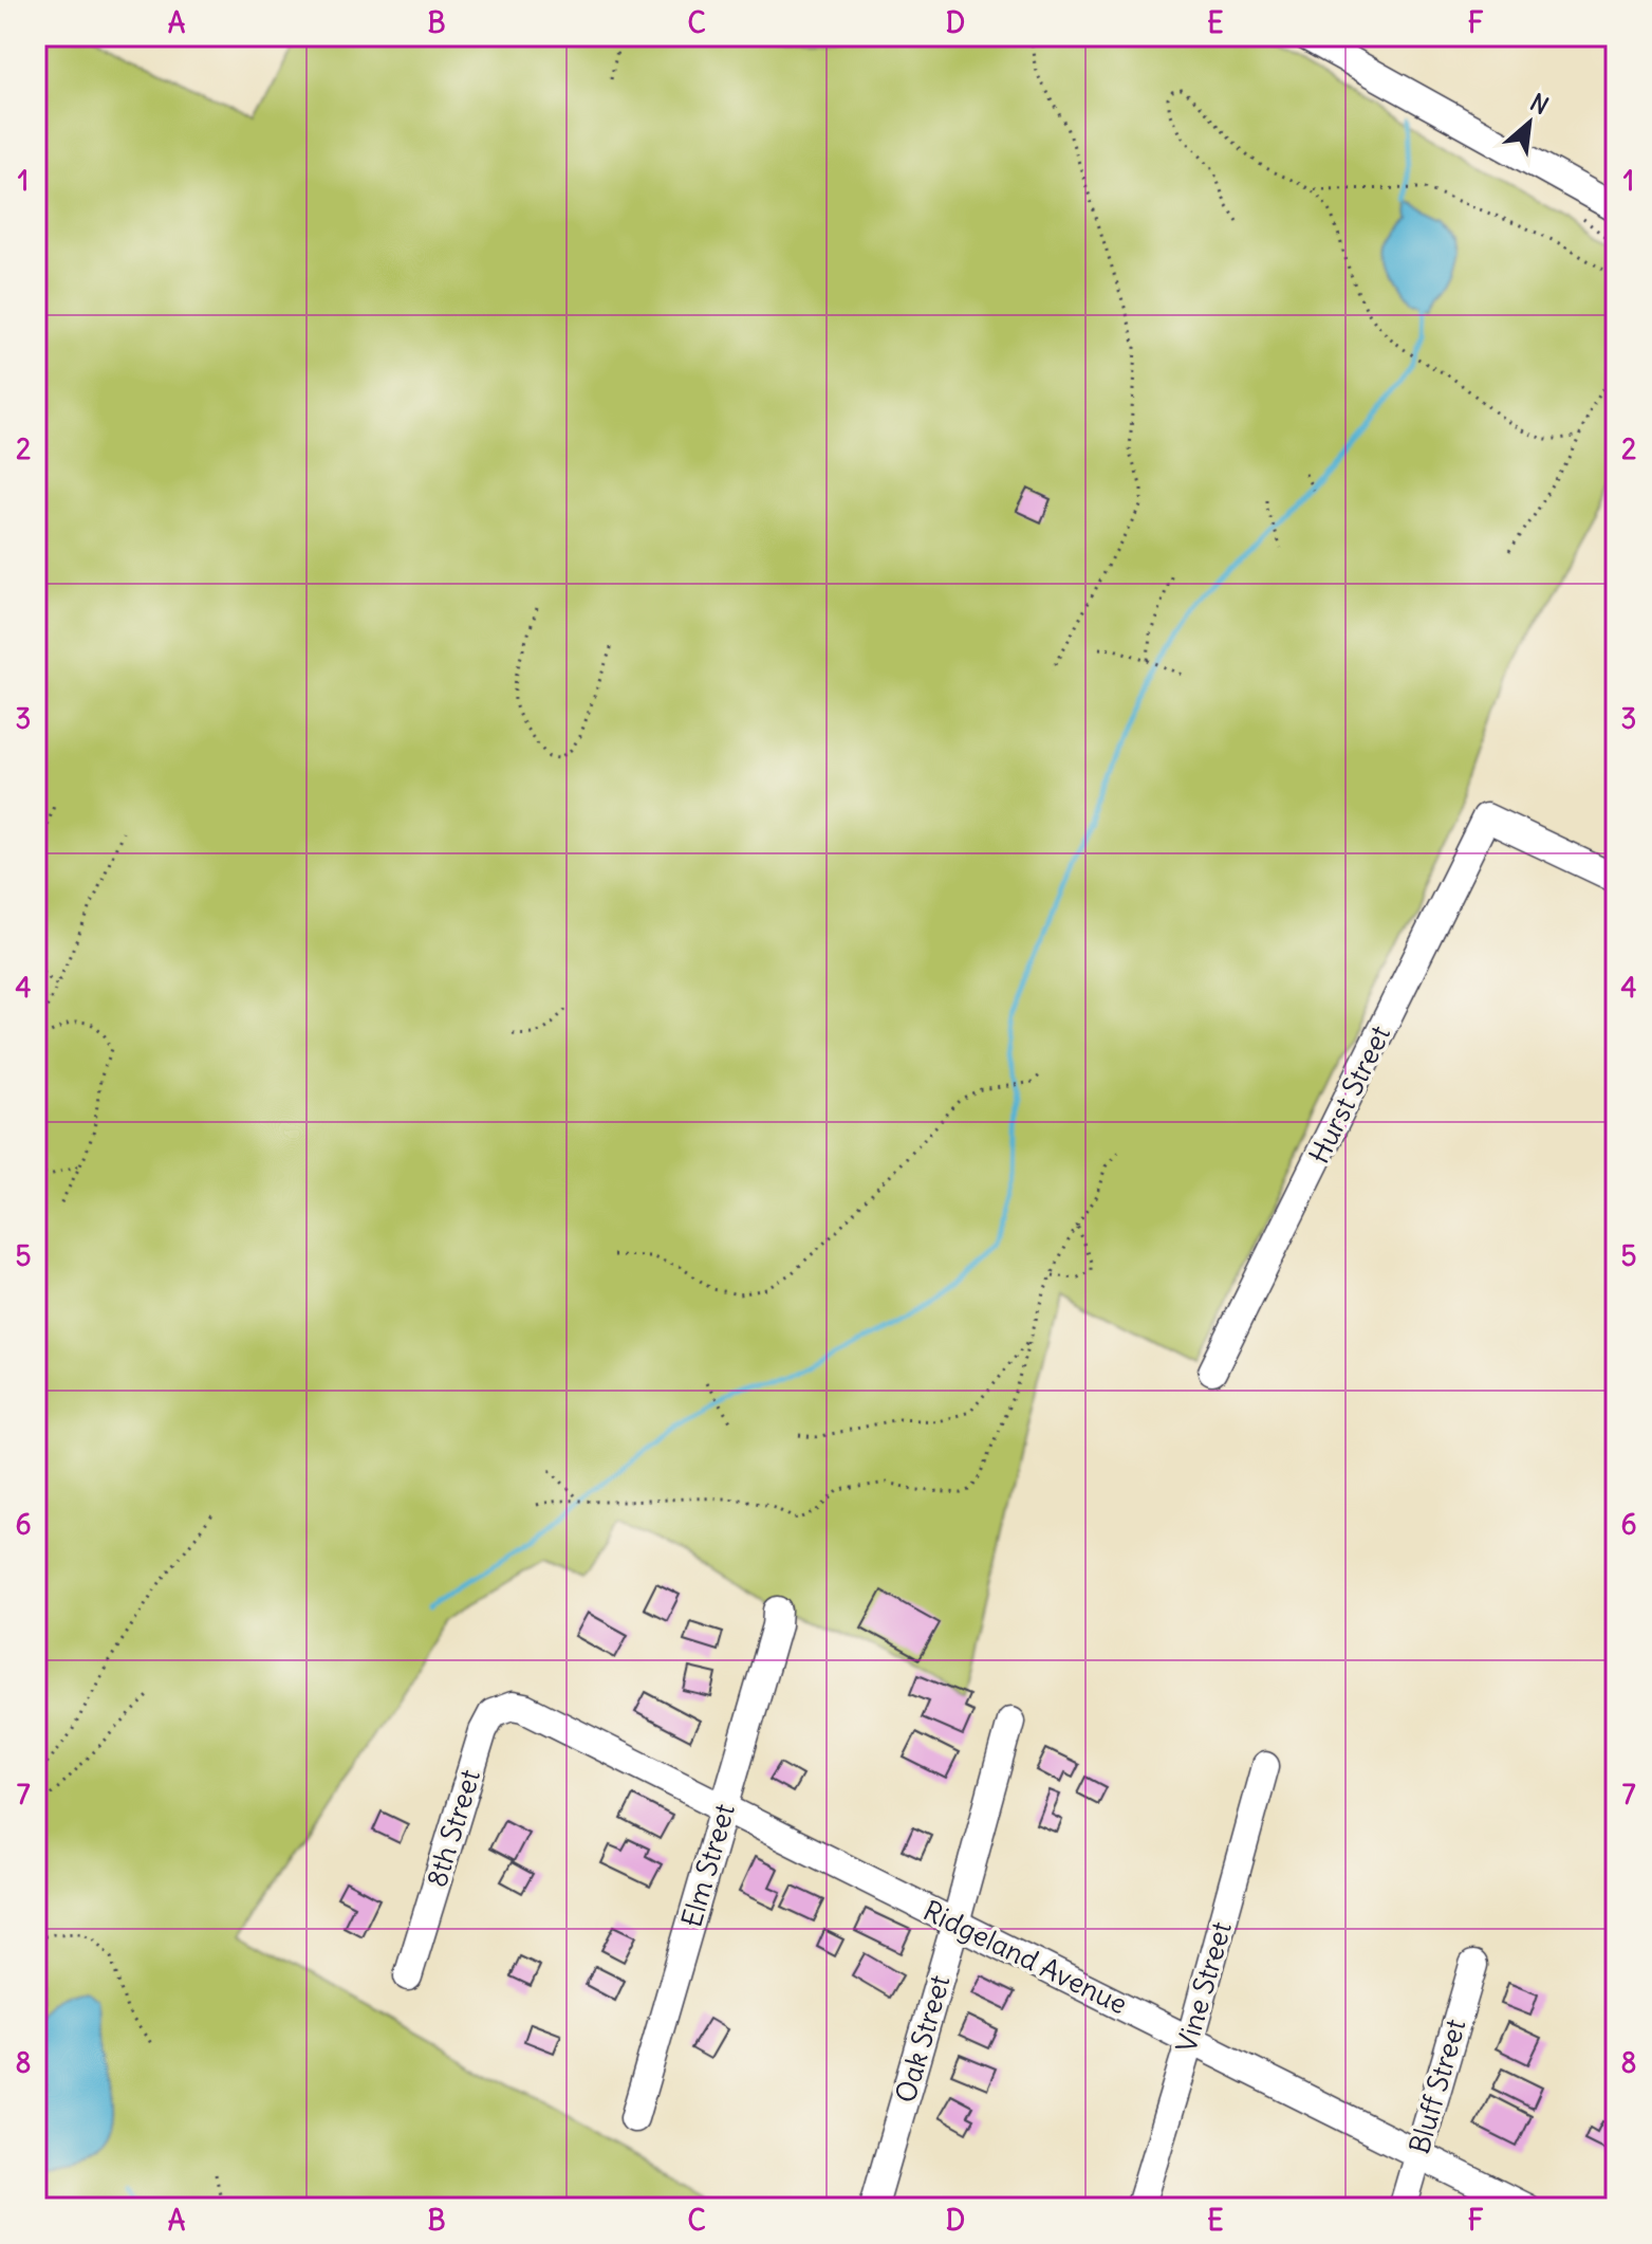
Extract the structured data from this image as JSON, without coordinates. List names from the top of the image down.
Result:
{
  "streets": {
    "street": [
      "Hurst Street",
      "8th Street",
      "Elm Street",
      "Ridgeland Avenue",
      "Vine Street",
      "Oak Street",
      "Bluff Street"
    ]
  },
  "crossings": [
    ["8th Street", "Ridgeland Avenue"],
    ["Elm Street", "Ridgeland Avenue"],
    ["Ridgeland Avenue", "Vine Street"],
    ["Ridgeland Avenue", "Oak Street"],
    ["Ridgeland Avenue", "Bluff Street"]
  ],
  "north": "top right",
  "grid": {
    "columns": [
      "A",
      "B",
      "C",
      "D",
      "E",
      "F"
    ],
    "rows": [
      "1",
      "2",
      "3",
      "4",
      "5",
      "6",
      "7",
      "8"
    ]
  }
}
